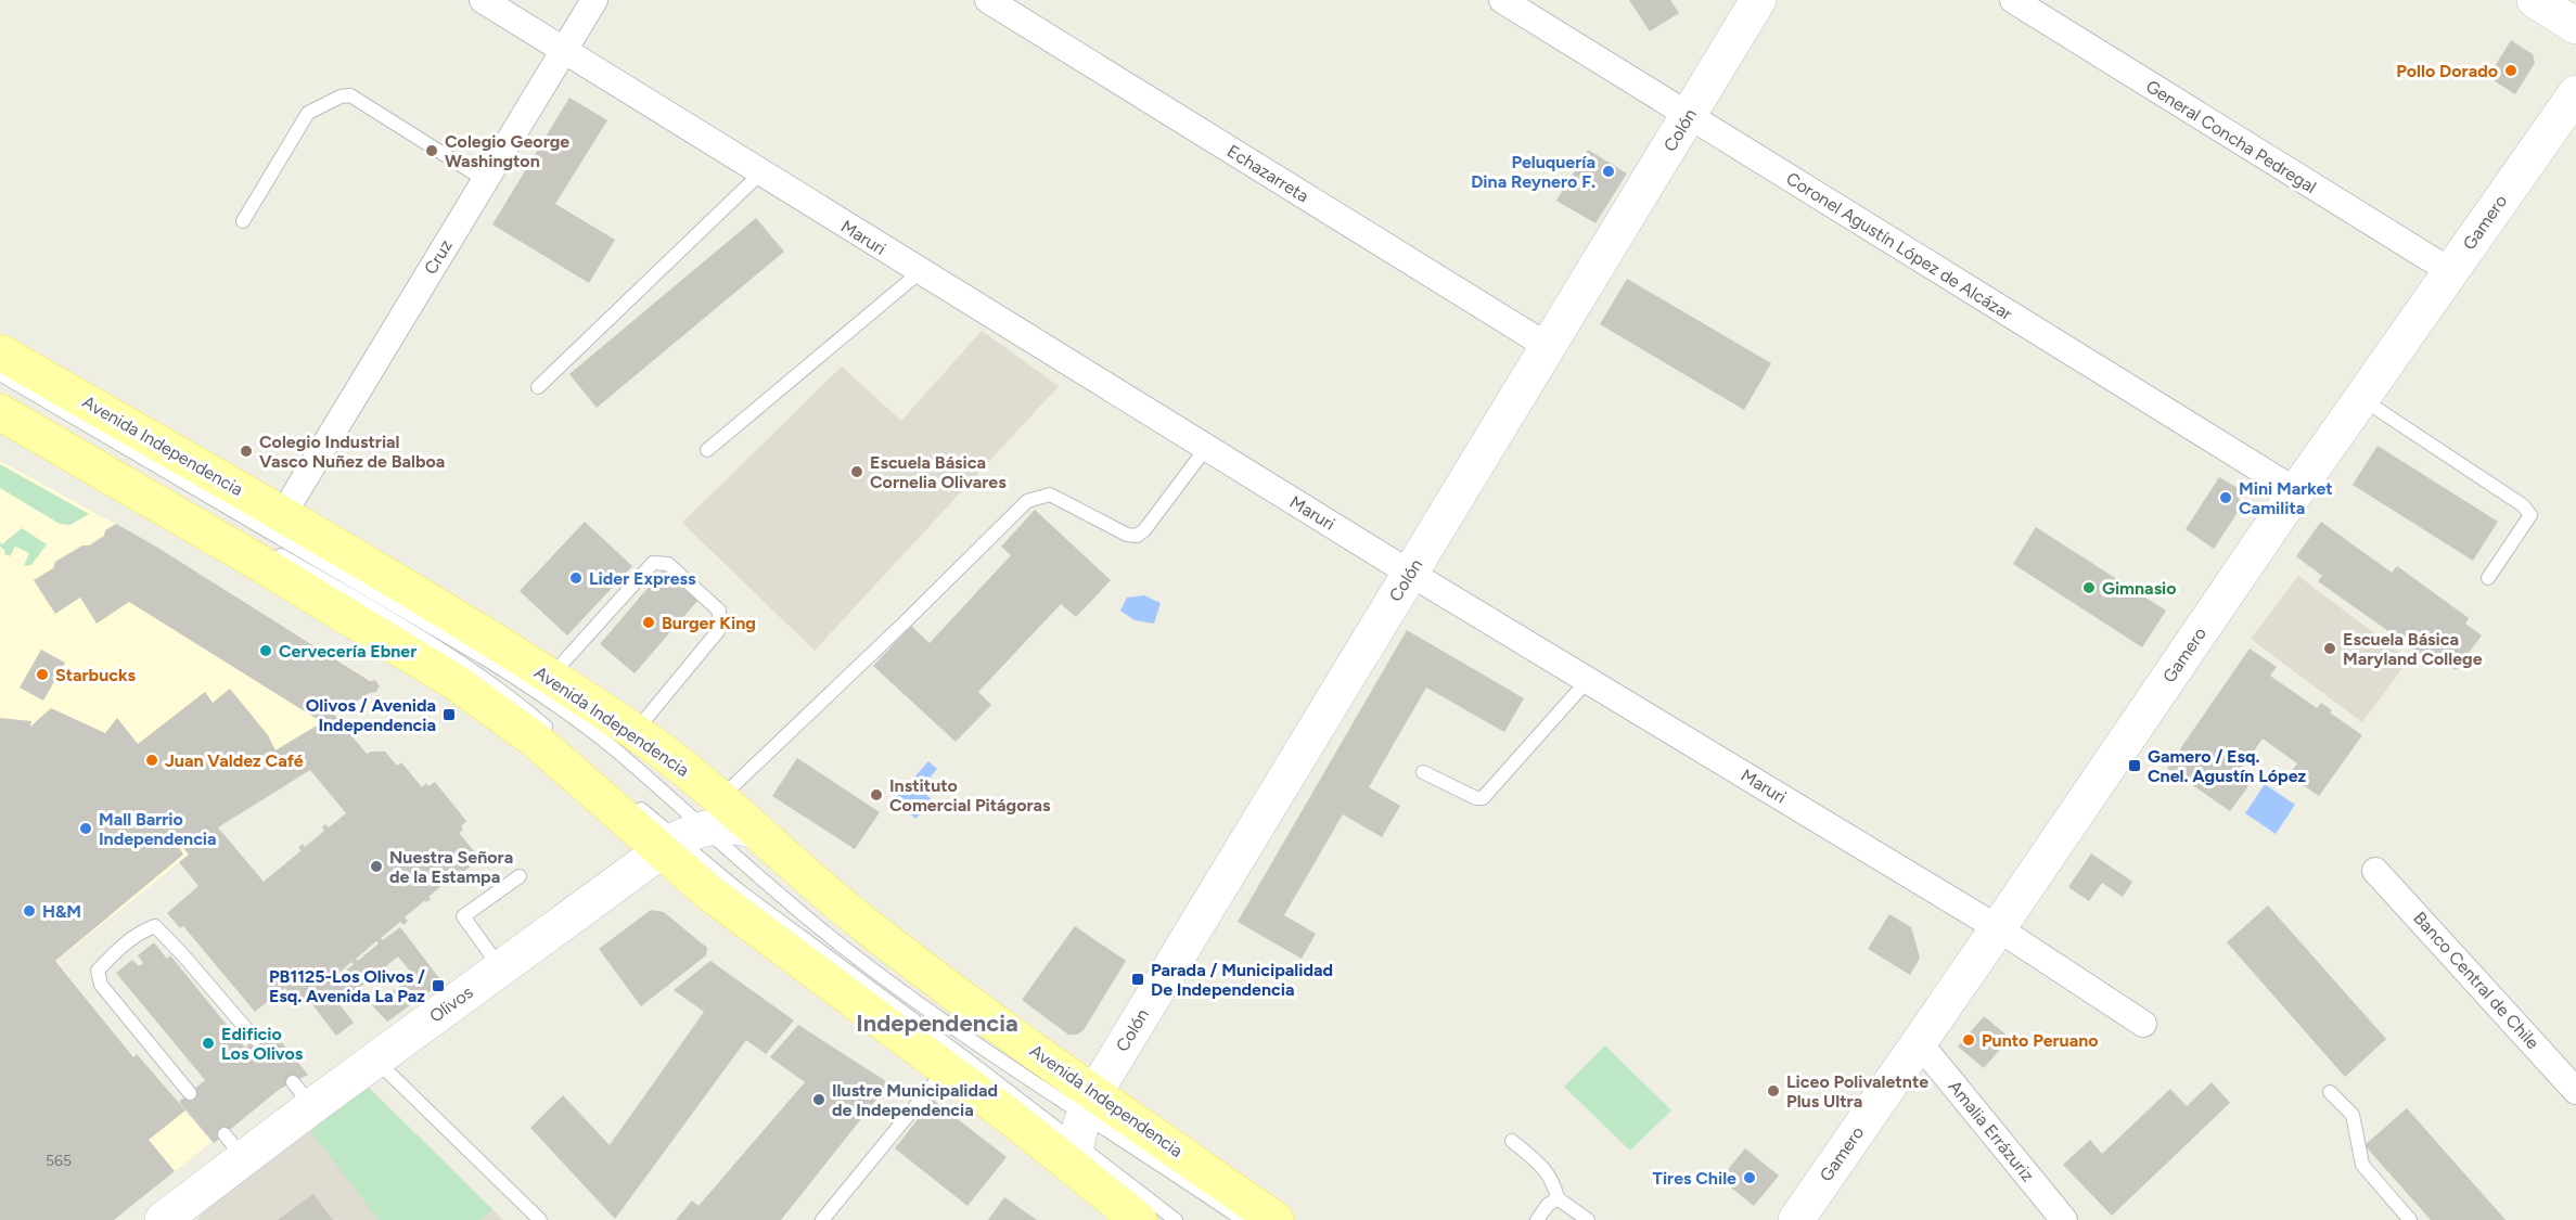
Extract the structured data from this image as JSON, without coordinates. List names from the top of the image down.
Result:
{
  "streets": {
    "main road": ["Avenida Independencia"],
    "street": [
      "Colón",
      "General Concha Pedregal",
      "Echazarreta",
      "Gamero",
      "Maruri",
      "Coronel Agustín López de Alcázar",
      "Cruz",
      "Banco Central de Chile",
      "Olivos",
      "Amalia Errázuriz"
    ]
  },
  "crossings": [
    ["Colón", "Echazarreta"],
    ["Colón", "Maruri"],
    ["Colón", "Coronel Agustín López de Alcázar"],
    ["Colón", "Avenida Independencia"],
    ["General Concha Pedregal", "Gamero"],
    ["Gamero", "Maruri"],
    ["Gamero", "Coronel Agustín López de Alcázar"],
    ["Gamero", "Amalia Errázuriz"],
    ["Maruri", "Cruz"],
    ["Cruz", "Avenida Independencia"],
    ["Avenida Independencia", "Olivos"]
  ],
  "districts": ["Independencia"],
  "places": {
    "other": [
      "Pollo Dorado",
      "Colegio George Washington",
      "Peluquería Dina Reynero F.",
      "Colegio Industrial Vasco Nuñez de Balboa",
      "Escuela Básica Cornelia Olivares",
      "Mini Market Camilita",
      "Lider Express",
      "Gimnasio",
      "Burger King",
      "Escuela Básica Maryland College",
      "Cervecería Ebner",
      "Starbucks",
      "Juan Valdez Café",
      "Instituto Comercial Pitágoras",
      "Mall Barrio Independencia",
      "Nuestra Señora de la Estampa",
      "H&M",
      "Punto Peruano",
      "Edificio Los Olivos",
      "Liceo Polivaletnte Plus Ultra",
      "Ilustre Municipalidad de Independencia",
      "Tires Chile"
    ],
    "transit": [
      "Olivos / Avenida Independencia",
      "Gamero / Esq. Cnel. Agustín López",
      "Parada / Municipalidad De Independencia",
      "PB1125-Los Olivos / Esq. Avenida La Paz"
    ]
  },
  "house_numbers": ["565"]
}
